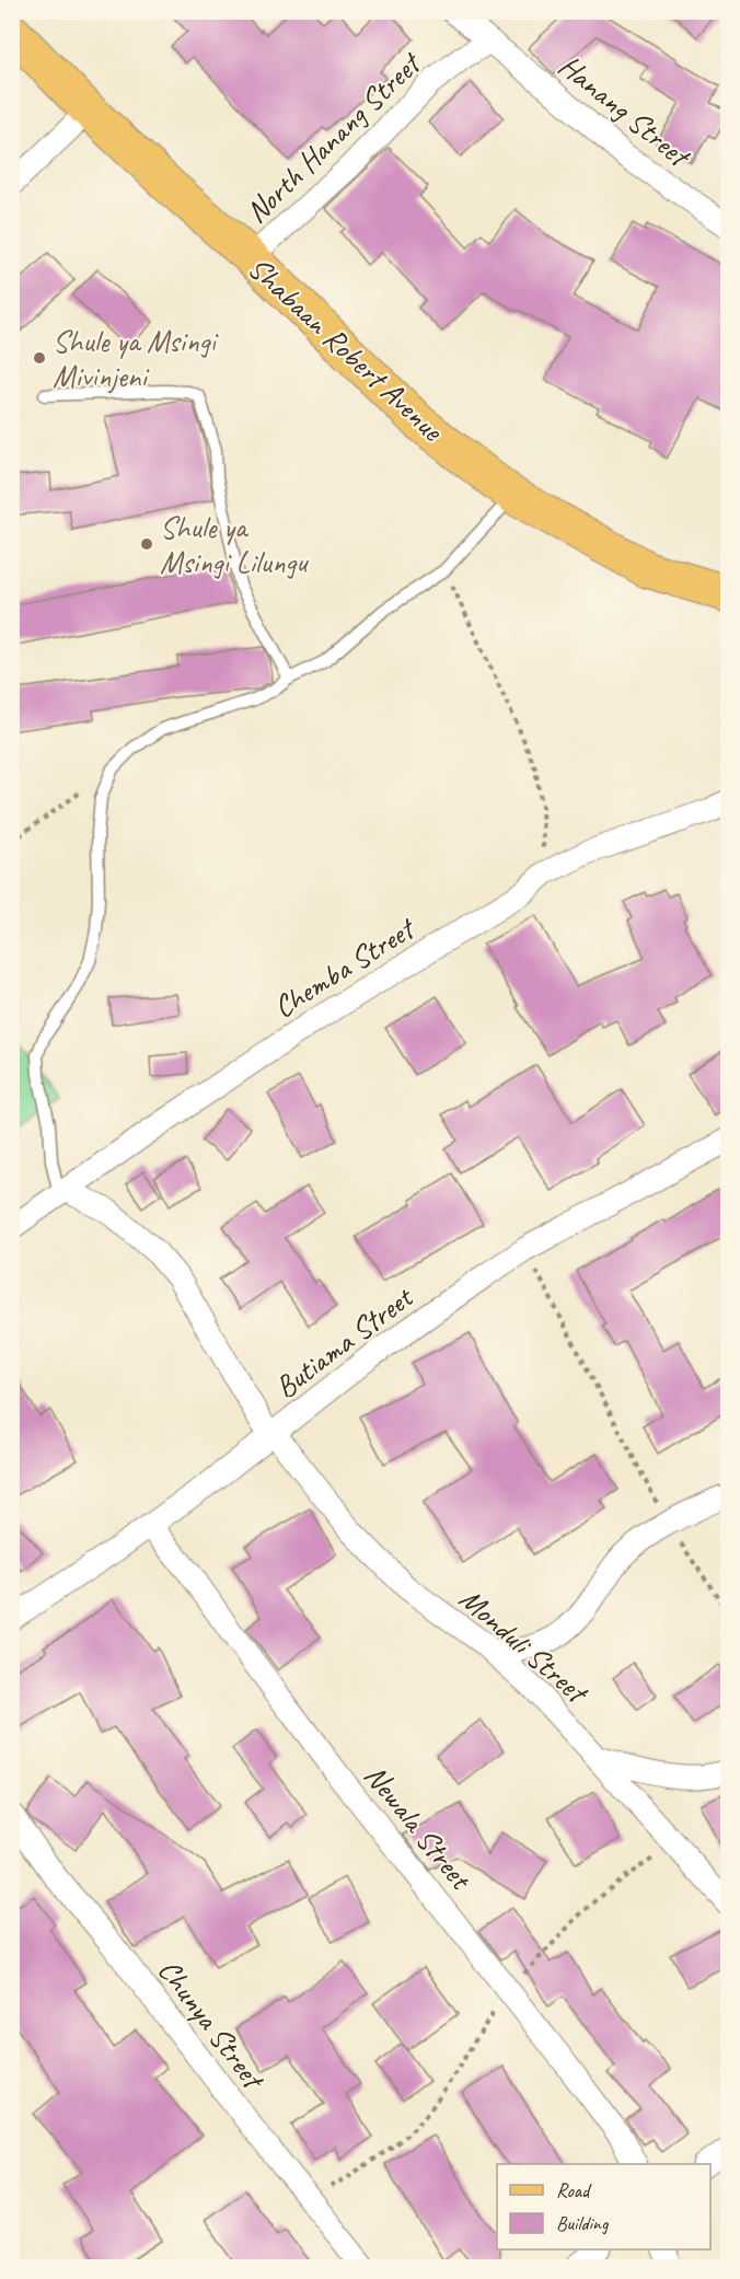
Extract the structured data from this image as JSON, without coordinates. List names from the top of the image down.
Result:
{
  "streets": {
    "main road": ["Shabaan Robert Avenue"],
    "street": [
      "Hanang Street",
      "North Hanang Street",
      "Chemba Street",
      "Butiama Street",
      "Monduli Street",
      "Newala Street",
      "Chunya Street"
    ]
  },
  "crossings": [
    ["Hanang Street", "North Hanang Street"],
    ["North Hanang Street", "Shabaan Robert Avenue"],
    ["Chemba Street", "Monduli Street"],
    ["Butiama Street", "Monduli Street"],
    ["Butiama Street", "Newala Street"]
  ],
  "places": ["Shule ya Msingi Mivinjeni", "Shule ya Msingi Lilungu"],
  "legend": ["Road", "Building"]
}
